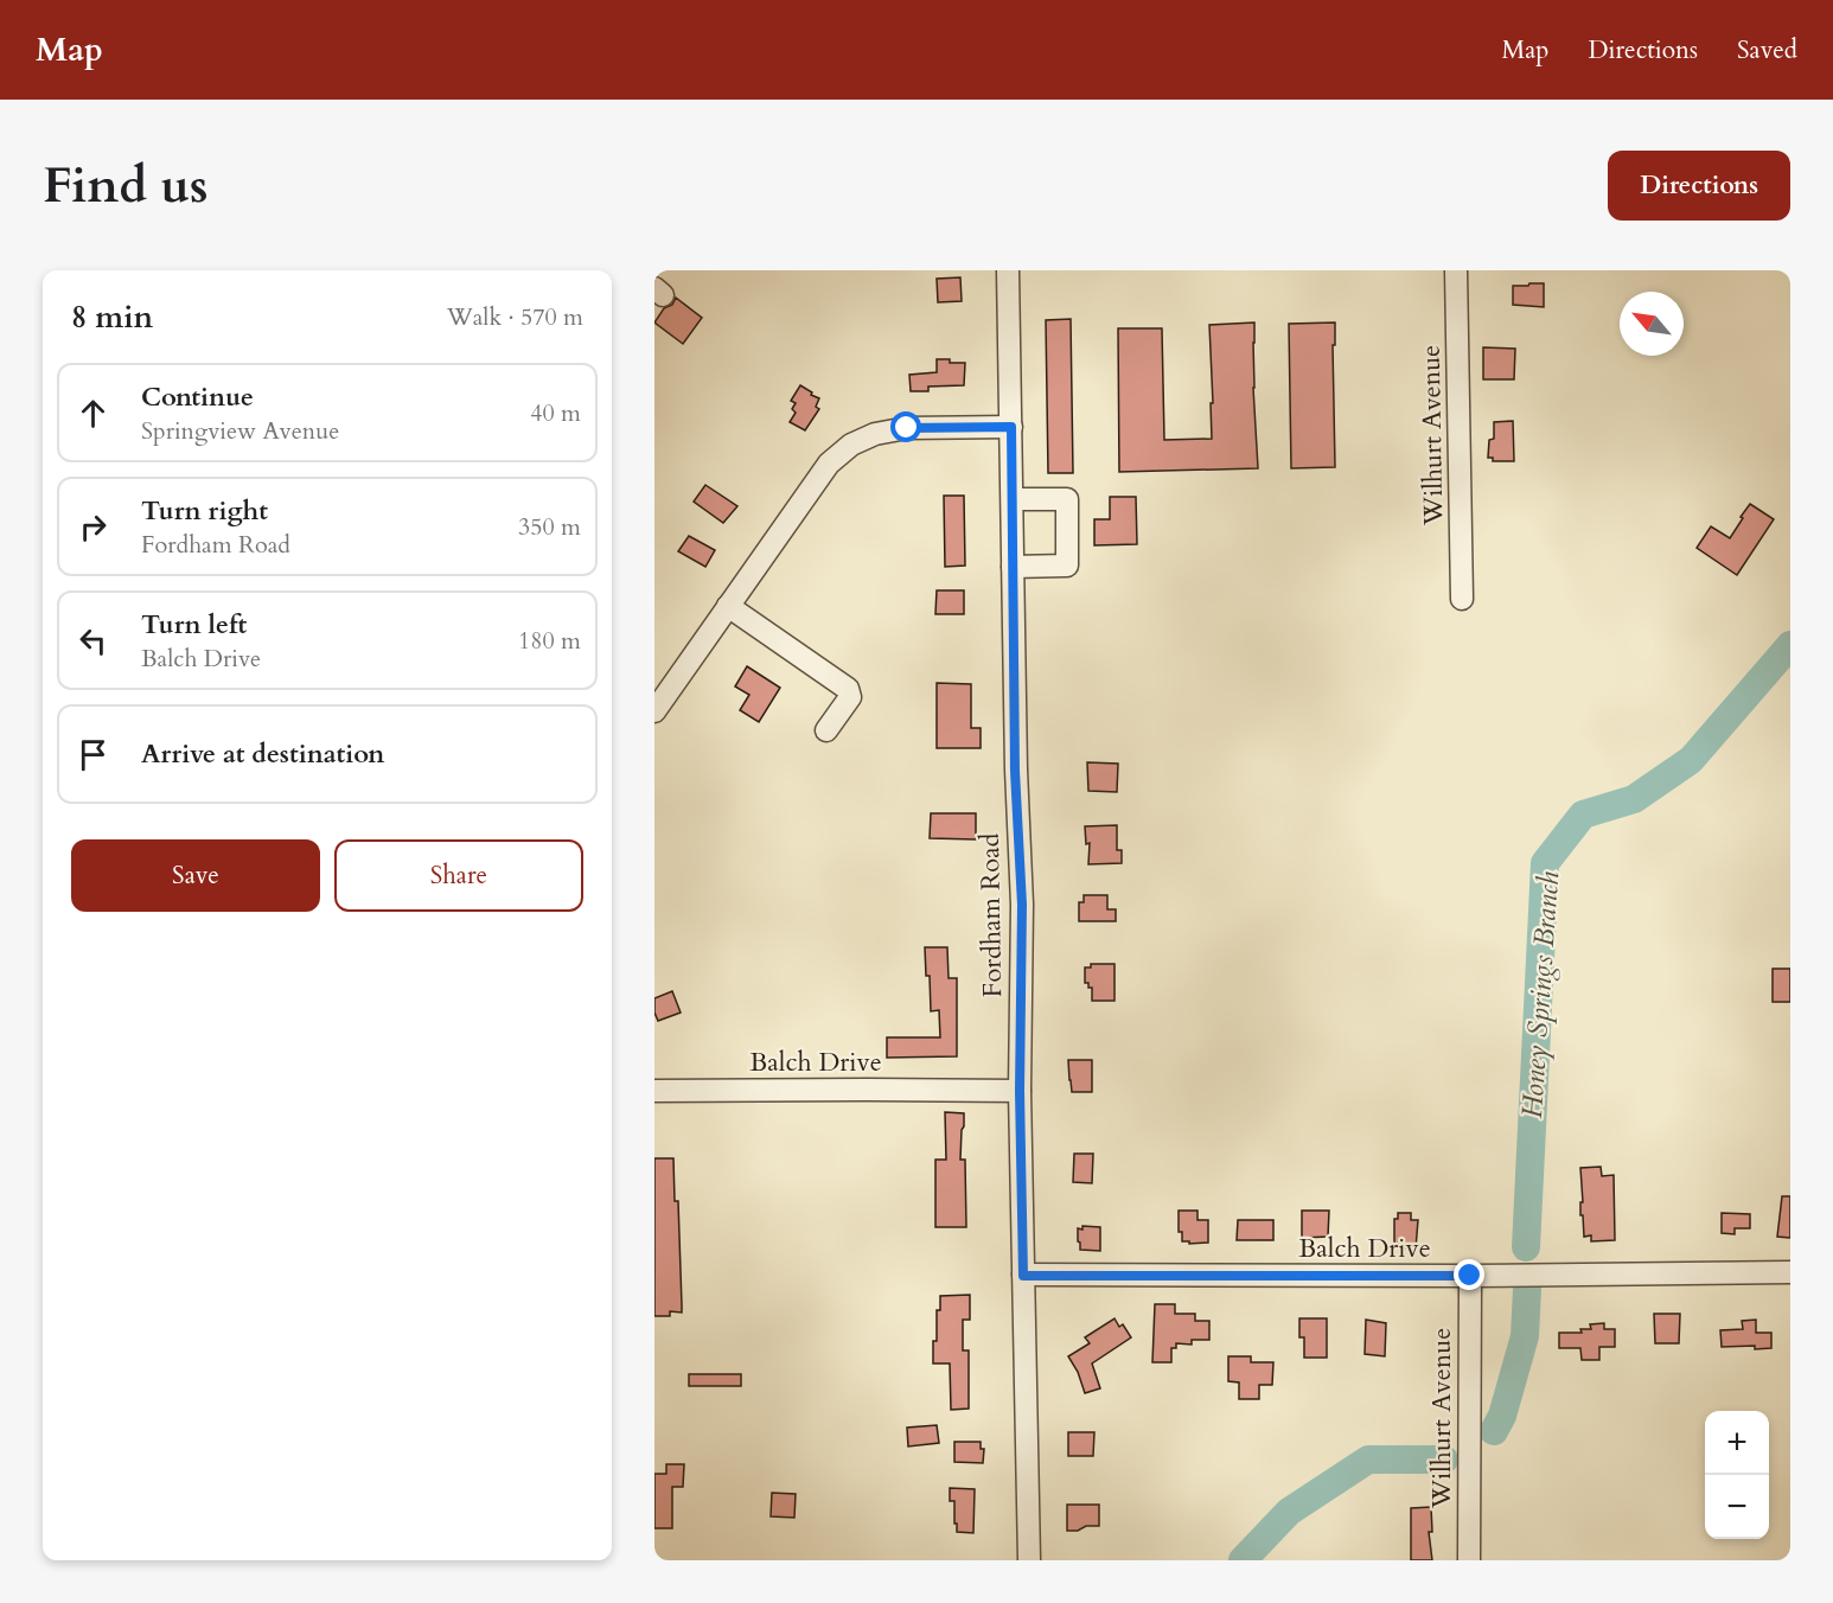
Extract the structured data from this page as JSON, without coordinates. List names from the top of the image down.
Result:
{
  "streets": {
    "street": ["Wilhurt Avenue", "Fordham Road", "Balch Drive"]
  },
  "crossings": [
    ["Wilhurt Avenue", "Balch Drive"],
    ["Fordham Road", "Balch Drive"]
  ],
  "water": ["Honey Springs Branch"],
  "north": "top left",
  "page": {
    "header": "Map",
    "nav": ["Map", "Directions", "Saved"],
    "buttons": [
      "Directions",
      ["Save", "Share"]
    ],
    "title": "Find us",
    "heading": ["8 min", "Walk · 570 m"],
    "list": [
      ["Continue", "Springview Avenue", "40 m"],
      ["Turn right", "Fordham Road", "350 m"],
      ["Turn left", "Balch Drive", "180 m"],
      "Arrive at destination"
    ],
    "map_buttons": ["+", "−"]
  }
}
